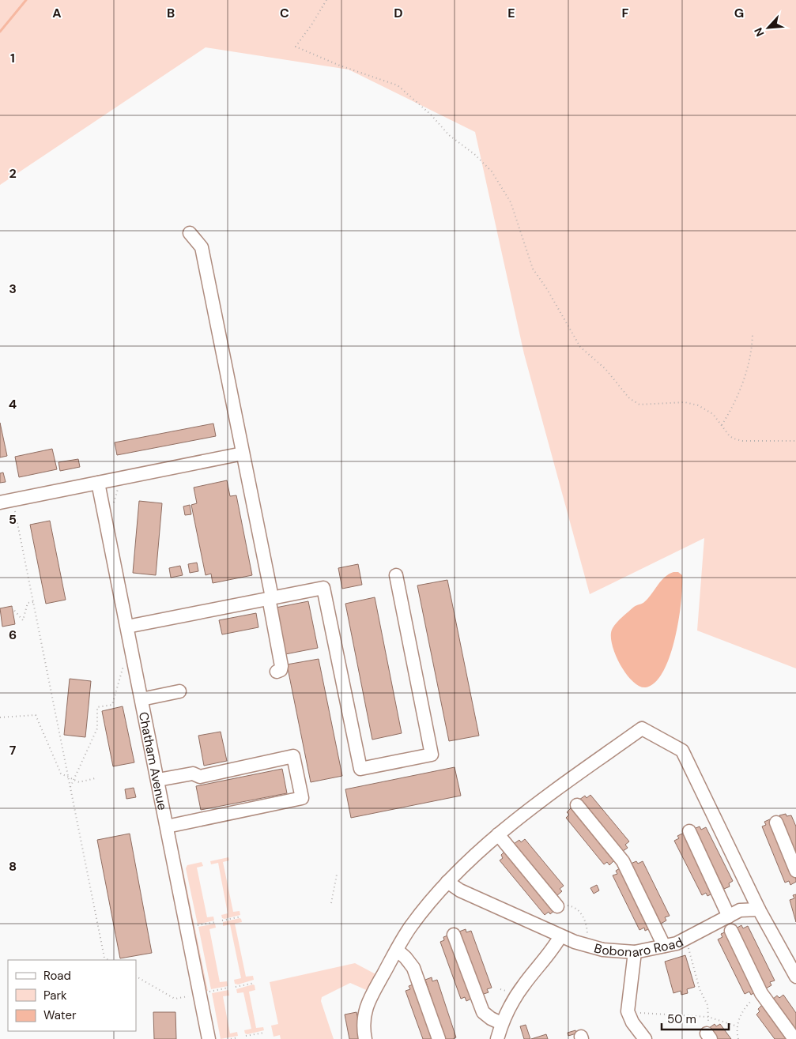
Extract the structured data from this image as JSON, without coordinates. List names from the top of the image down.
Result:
{
  "streets": {
    "lane": ["Chatham Avenue", "Bobonaro Road"]
  },
  "legend": ["Road", "Park", "Water"],
  "scale_bar": "50 m",
  "north": "bottom left",
  "grid": {
    "columns": [
      "A",
      "B",
      "C",
      "D",
      "E",
      "F",
      "G"
    ],
    "rows": [
      "1",
      "2",
      "3",
      "4",
      "5",
      "6",
      "7",
      "8"
    ]
  }
}
